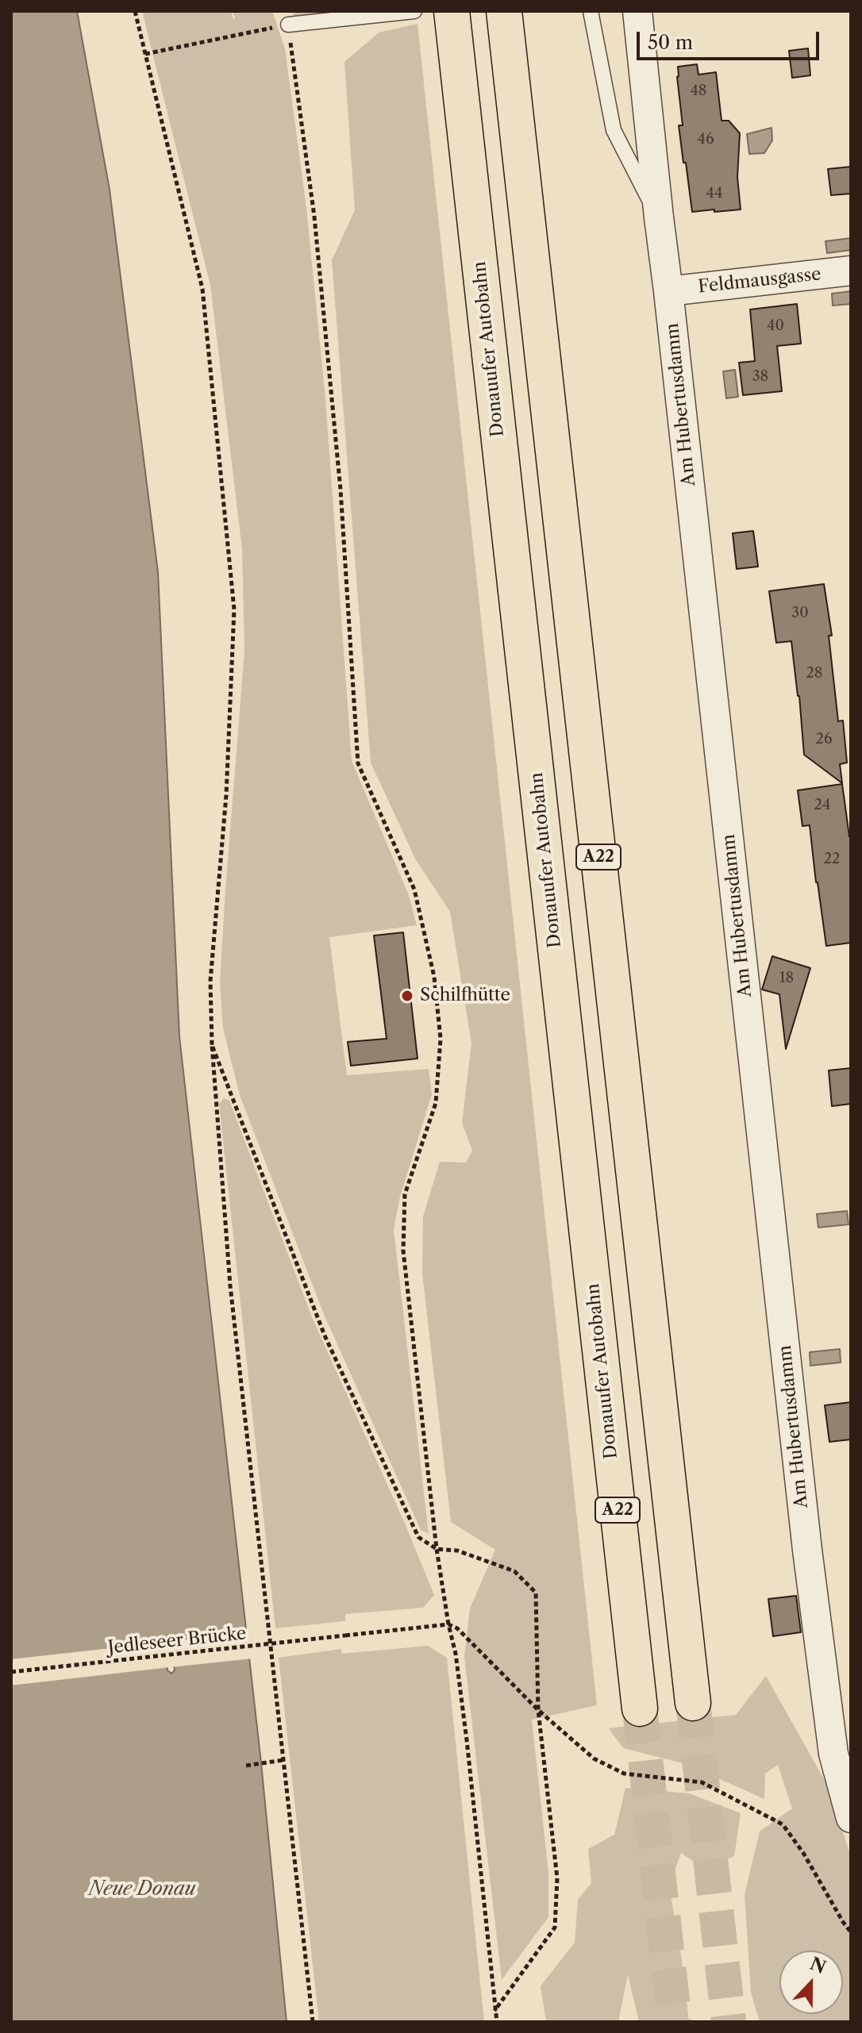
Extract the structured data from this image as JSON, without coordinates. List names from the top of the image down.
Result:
{
  "streets": {
    "highway": ["Donauufer Autobahn", "A22"],
    "street": ["Feldmausgasse", "Am Hubertusdamm"],
    "path": ["Jedleseer Brücke"]
  },
  "crossings": [
    ["Feldmausgasse", "Am Hubertusdamm"]
  ],
  "water": ["Neue Donau"],
  "places": ["Schilfhütte"],
  "house_numbers": [
    "48",
    "46",
    "44",
    "40",
    "38",
    "30",
    "28",
    "26",
    "24",
    "22",
    "18"
  ],
  "scale_bar": "50 m",
  "north": "top"
}
